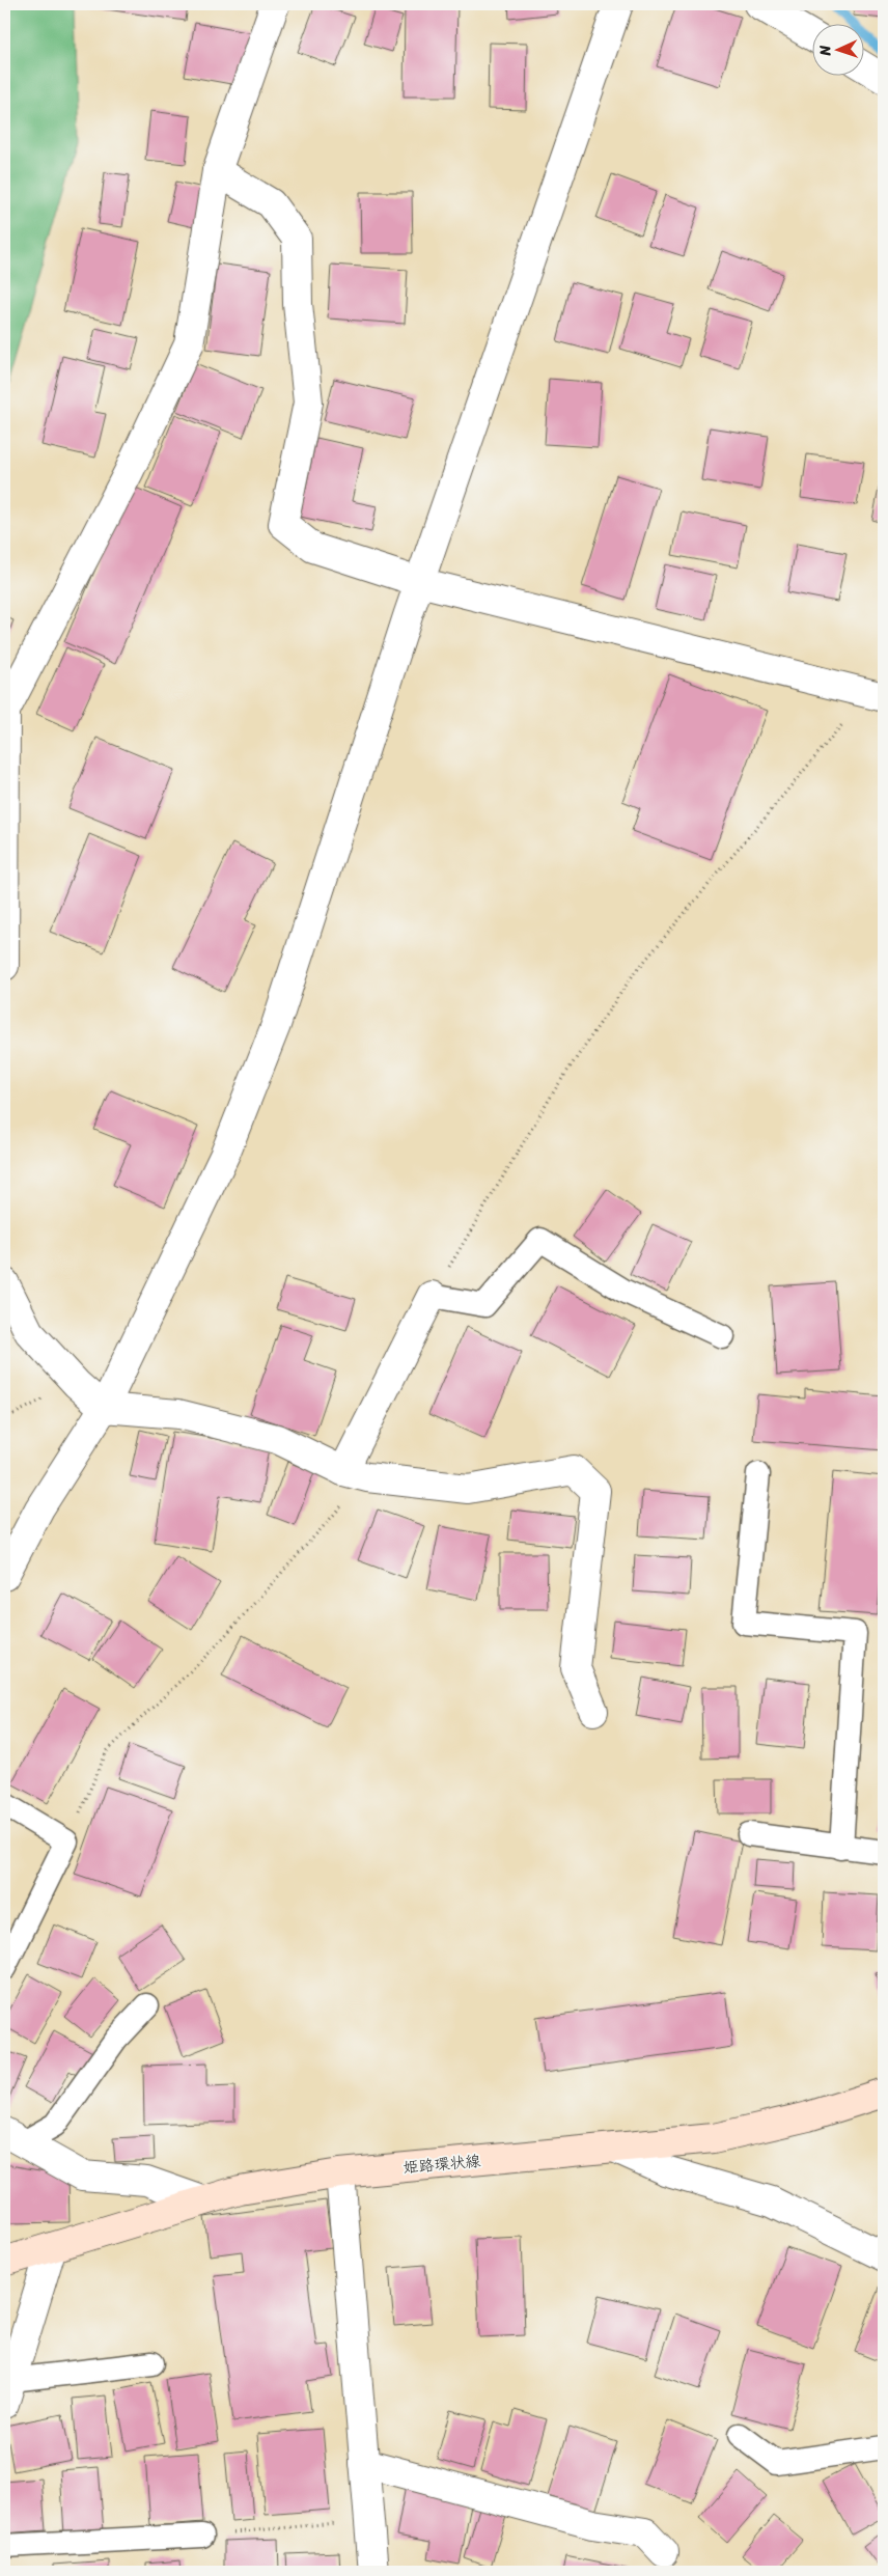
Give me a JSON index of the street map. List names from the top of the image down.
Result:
{
  "streets": {
    "main road": ["姫路環状線"]
  },
  "north": "left"
}
